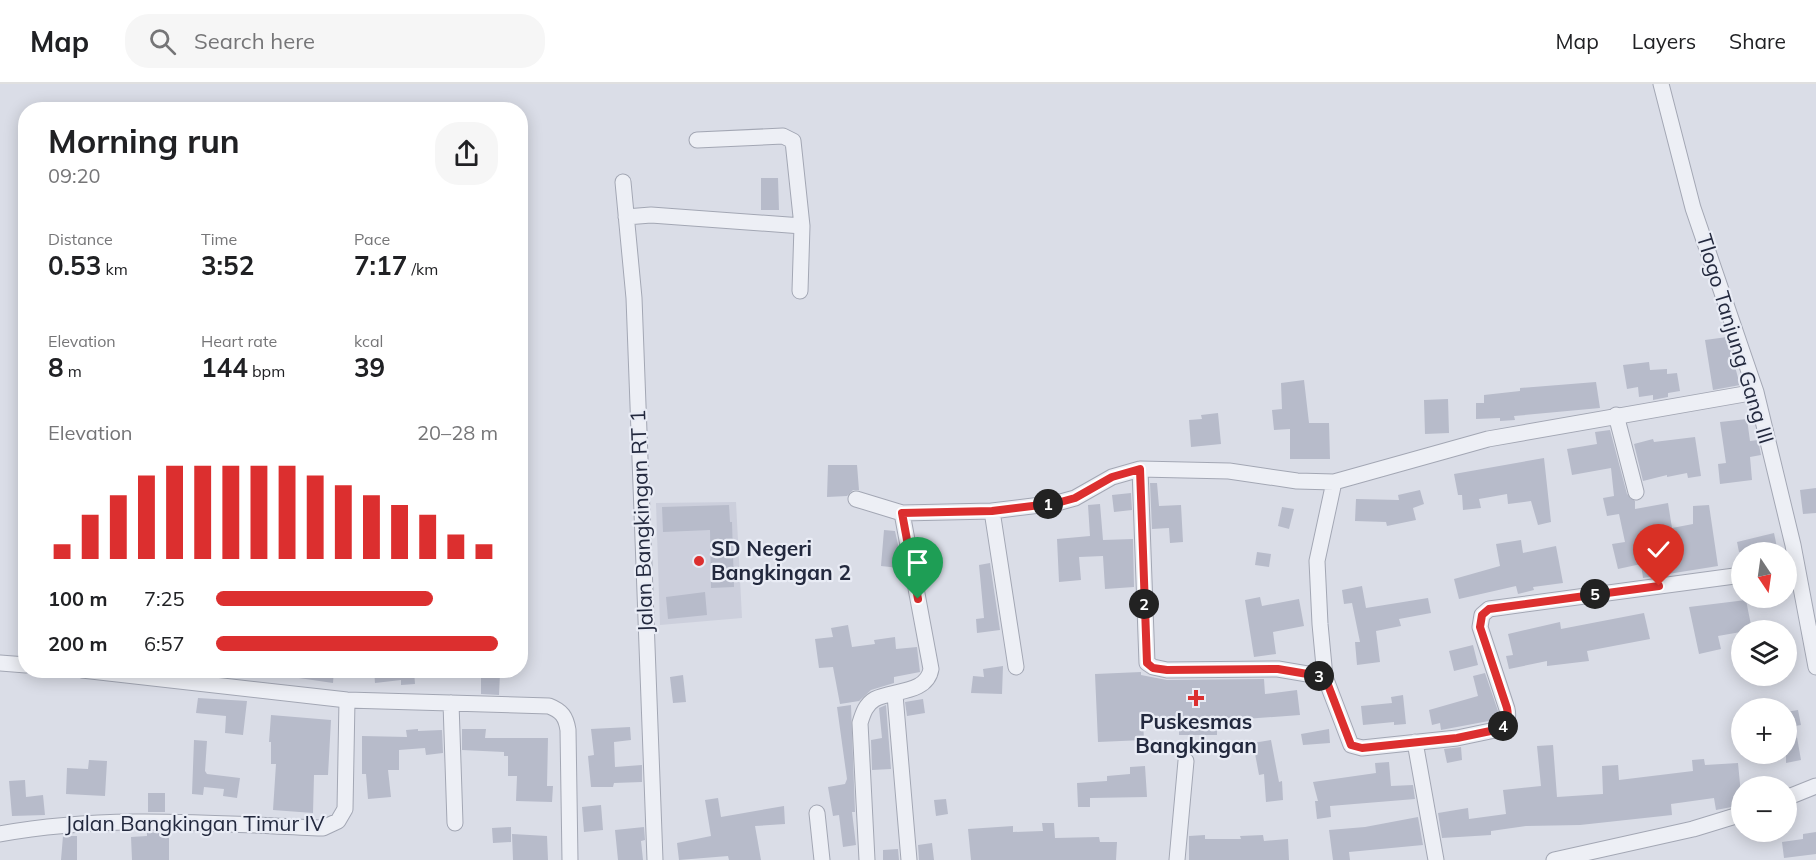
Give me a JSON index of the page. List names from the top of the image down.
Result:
{
  "streets": {
    "street": ["Tlogo Tanjung Gang III", "Jalan Bangkingan RT 1", "Jalan Bangkingan Timur IV"]
  },
  "places": {
    "other": ["SD Negeri Bangkingan 2"],
    "health": ["Puskesmas Bangkingan"]
  },
  "north": "bottom",
  "page": {
    "header": "Map",
    "search": "Search here",
    "nav": ["Map", "Layers", "Share"],
    "heading": ["Morning run", "09:20"],
    "stats": [
      ["Distance", "0.53 km"],
      ["Time", "3:52"],
      ["Pace", "7:17 /km"],
      ["Elevation", "8 m"],
      ["Heart rate", "144 bpm"],
      ["kcal", "39"]
    ],
    "chart": ["Elevation", "20–28 m"],
    "pins": [
      "1",
      "5",
      "2",
      "3",
      "4"
    ],
    "map_buttons": ["+", "−"],
    "list": [
      {
        "name": "100 m",
        "note": "7:25"
      },
      {
        "name": "200 m",
        "note": "6:57"
      }
    ]
  }
}
